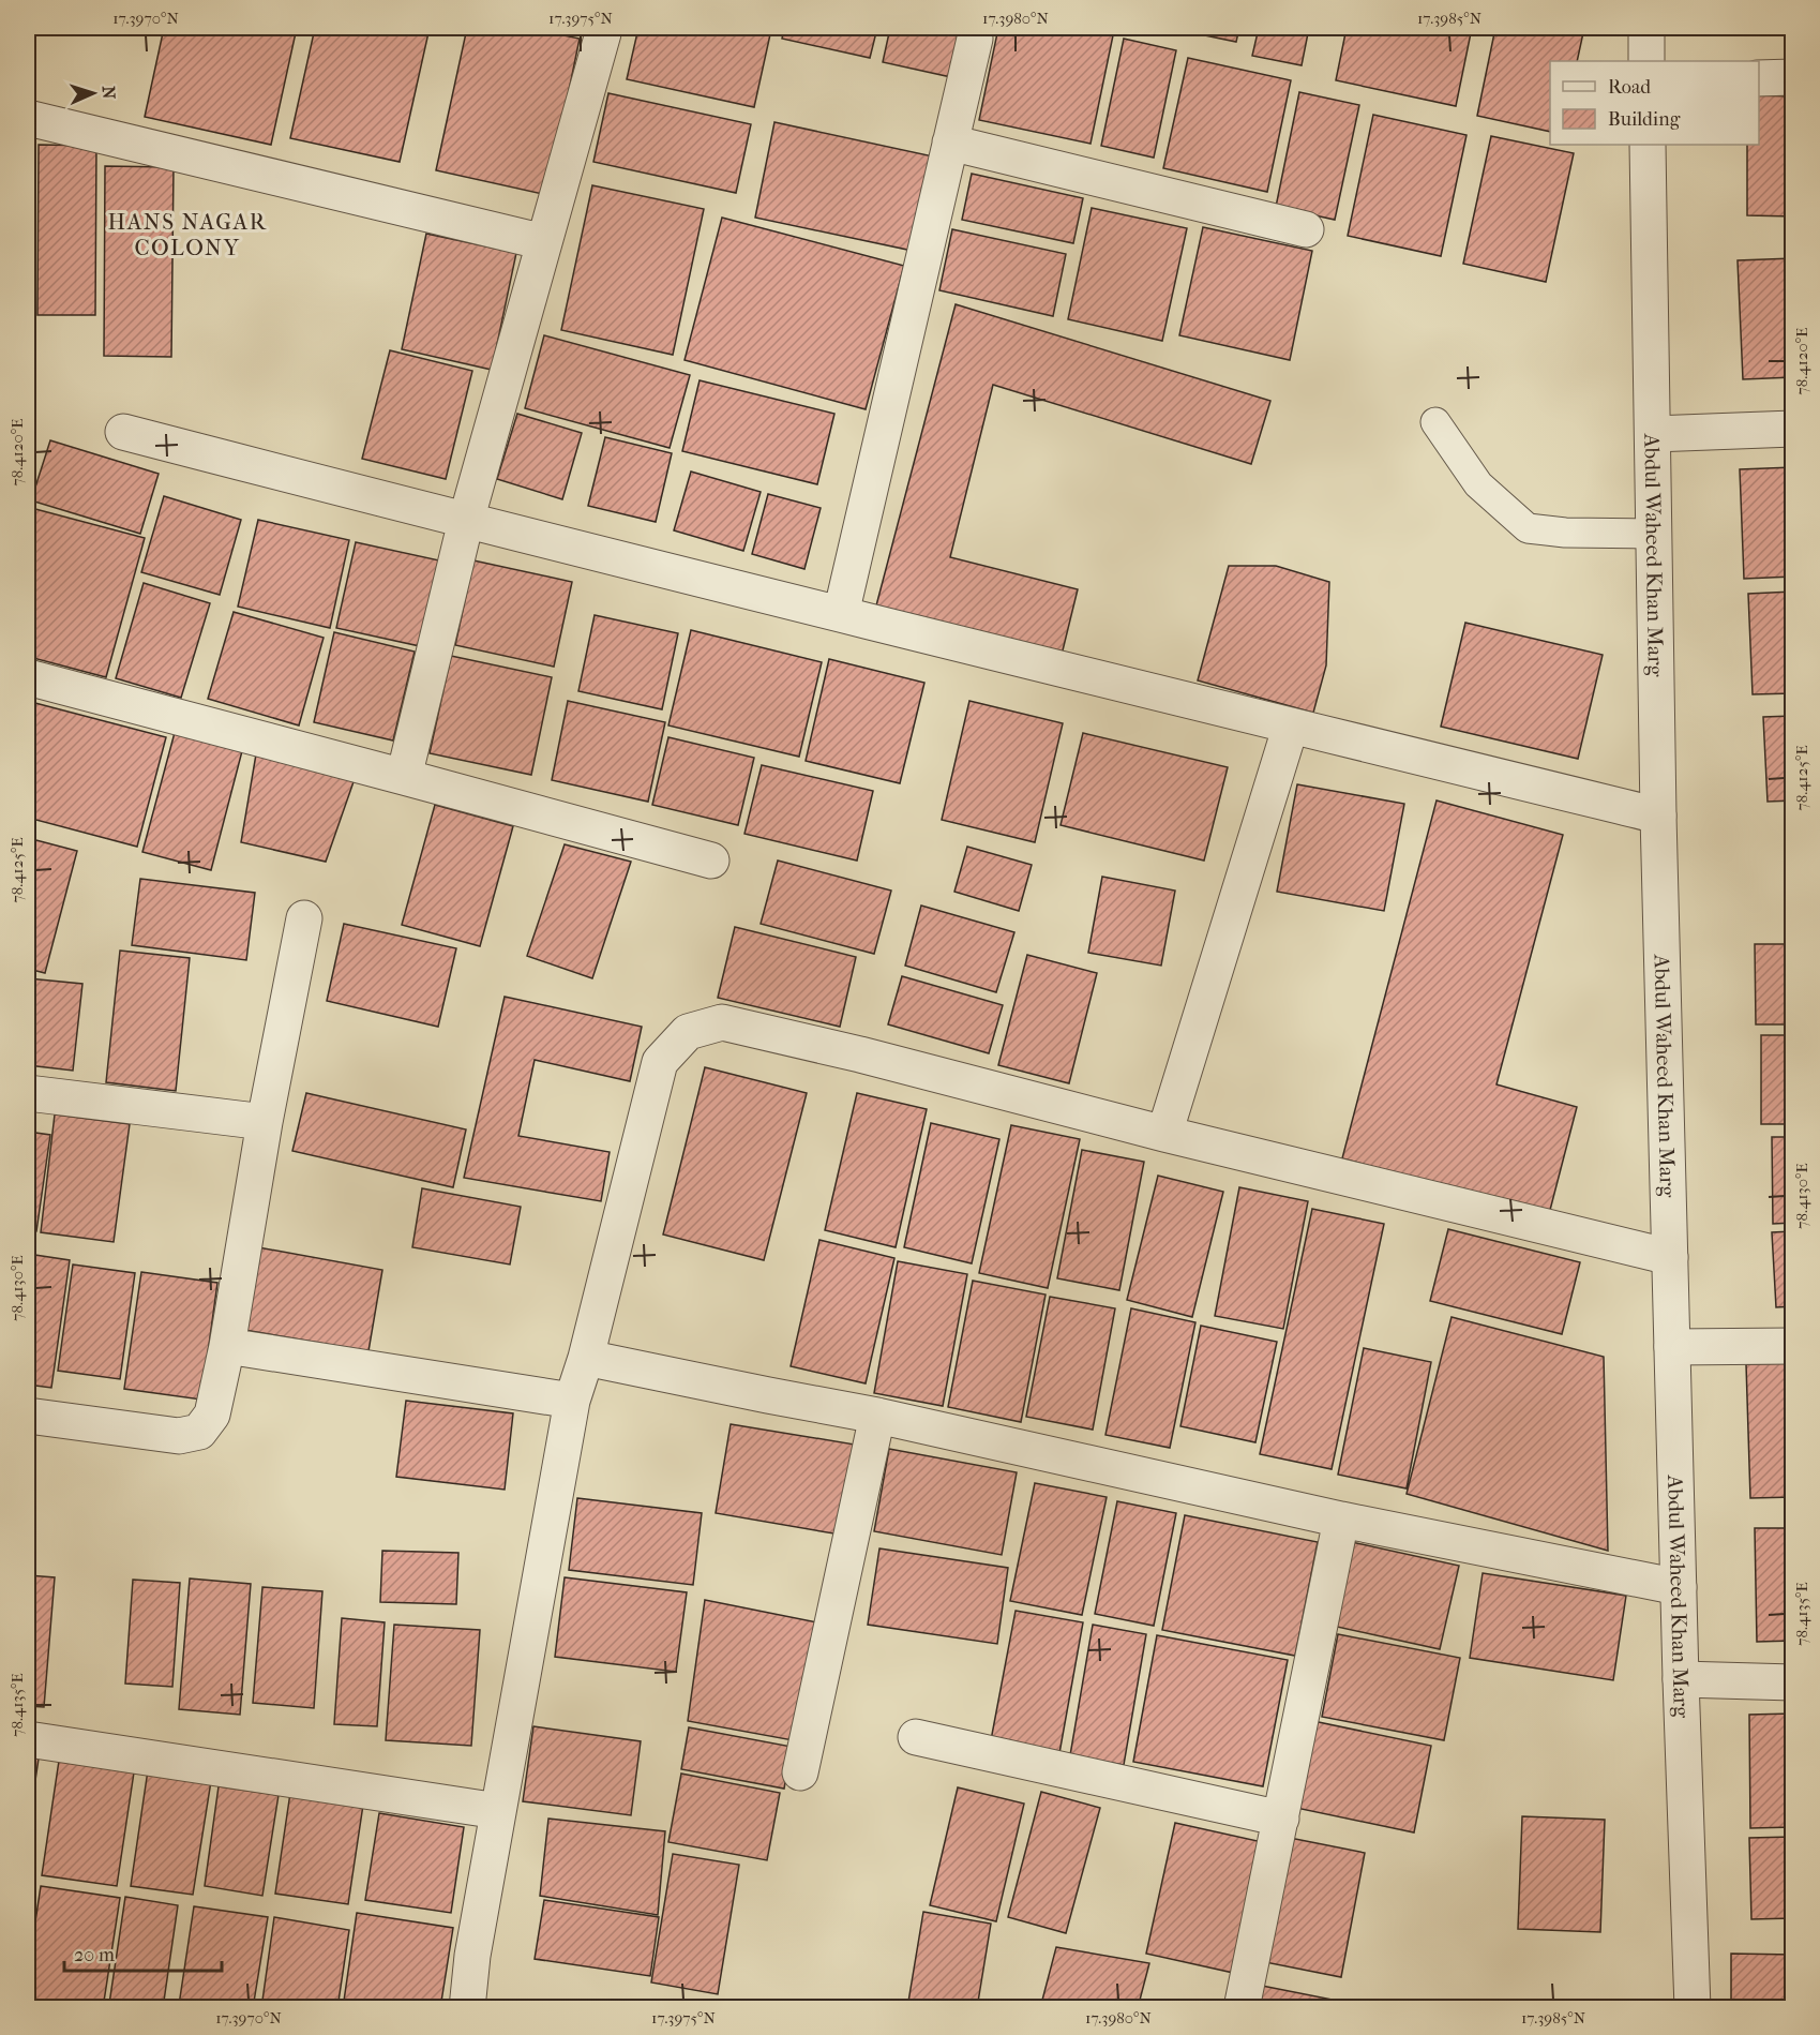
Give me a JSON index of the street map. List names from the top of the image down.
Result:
{
  "streets": {
    "street": ["Abdul Waheed Khan Marg"]
  },
  "districts": ["HANS NAGAR COLONY"],
  "legend": ["Road", "Building"],
  "scale_bar": "20 m",
  "north": "right",
  "coordinates": [
    "17.3970°N",
    "17.3975°N",
    "17.3980°N",
    "17.3985°N",
    "78.4120°E",
    "78.4125°E",
    "78.4130°E",
    "78.4135°E"
  ]
}
